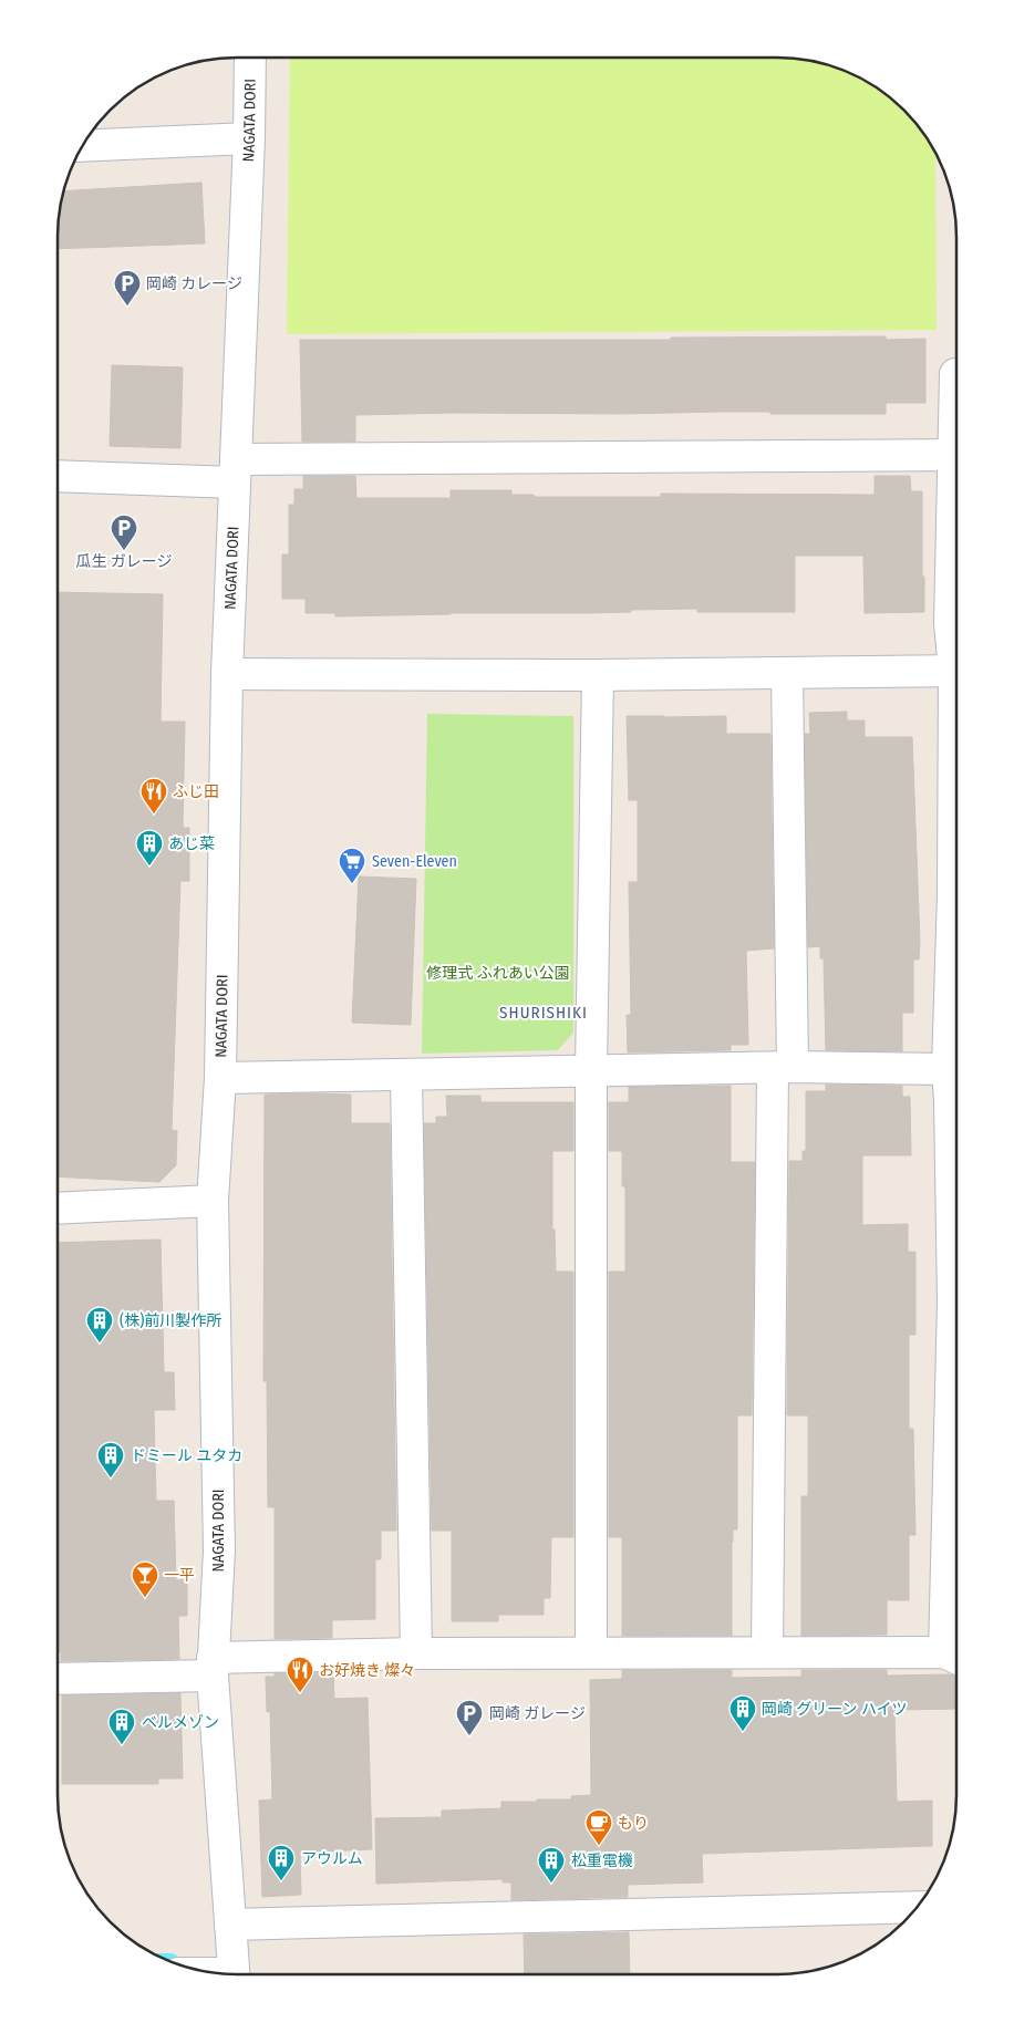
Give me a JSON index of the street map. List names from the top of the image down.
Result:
{
  "streets": {
    "street": ["NAGATA DORI"]
  },
  "districts": ["SHURISHIKI"],
  "parks": ["修理式 ふれあい公園"],
  "places": {
    "parking": ["岡崎 カレージ", "瓜生 ガレージ", "岡崎 ガレージ"],
    "restaurant": ["ふじ田", "お好焼き 燦々"],
    "building": [
      "あじ菜",
      "(株)前川製作所",
      "ドミール ユタカ",
      "岡崎 グリーン ハイツ",
      "ベルメゾン",
      "アウルム",
      "松重電機"
    ],
    "supermarket": ["Seven-Eleven"],
    "bar": ["一平"],
    "cafe": ["もり"]
  }
}
